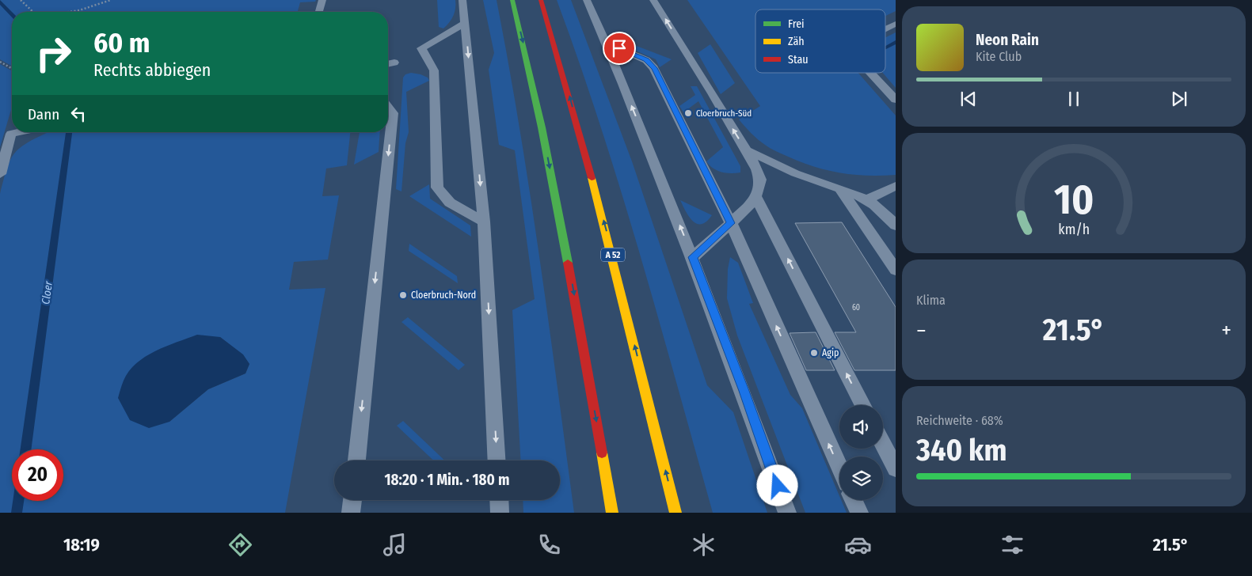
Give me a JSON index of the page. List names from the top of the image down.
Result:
{
  "streets": {
    "highway": ["A 52"]
  },
  "water": ["Cloer"],
  "places": ["Cloerbruch-Süd", "Cloerbruch-Nord", "Agip"],
  "house_numbers": ["60"],
  "legend": ["Frei", "Zäh", "Stau"],
  "page": {
    "turn": ["60 m", "Rechts abbiegen"],
    "song": ["Neon Rain", "Kite Club"],
    "then": "Dann",
    "tile": [
      "Klima",
      ["Reichweite · 68%", "340 km"]
    ],
    "heat": ["−", "21.5°", "+"],
    "limit": "20",
    "trip": "18:20 · 1 Min. · 180 m",
    "tabs": ["18:19", "21.5°"],
    "gauge": ["10", "km/h"]
  }
}
